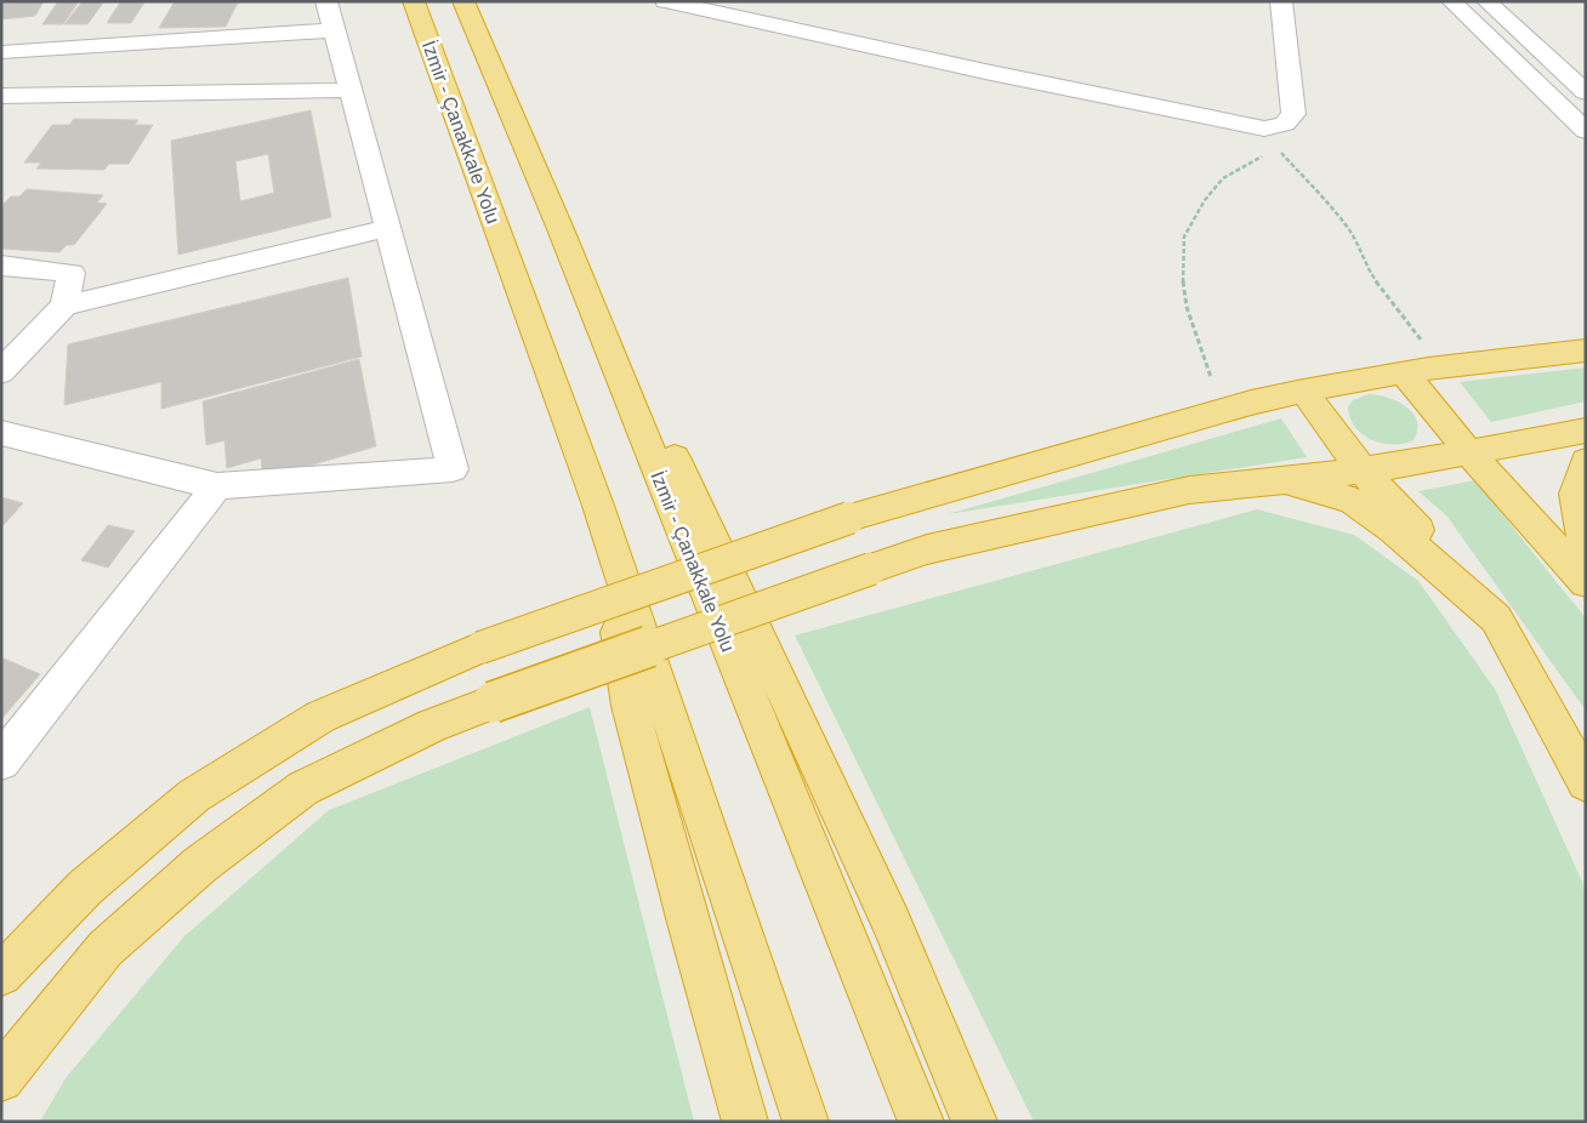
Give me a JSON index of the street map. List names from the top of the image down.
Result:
{
  "streets": {
    "highway": ["İzmir - Çanakkale Yolu"]
  }
}
